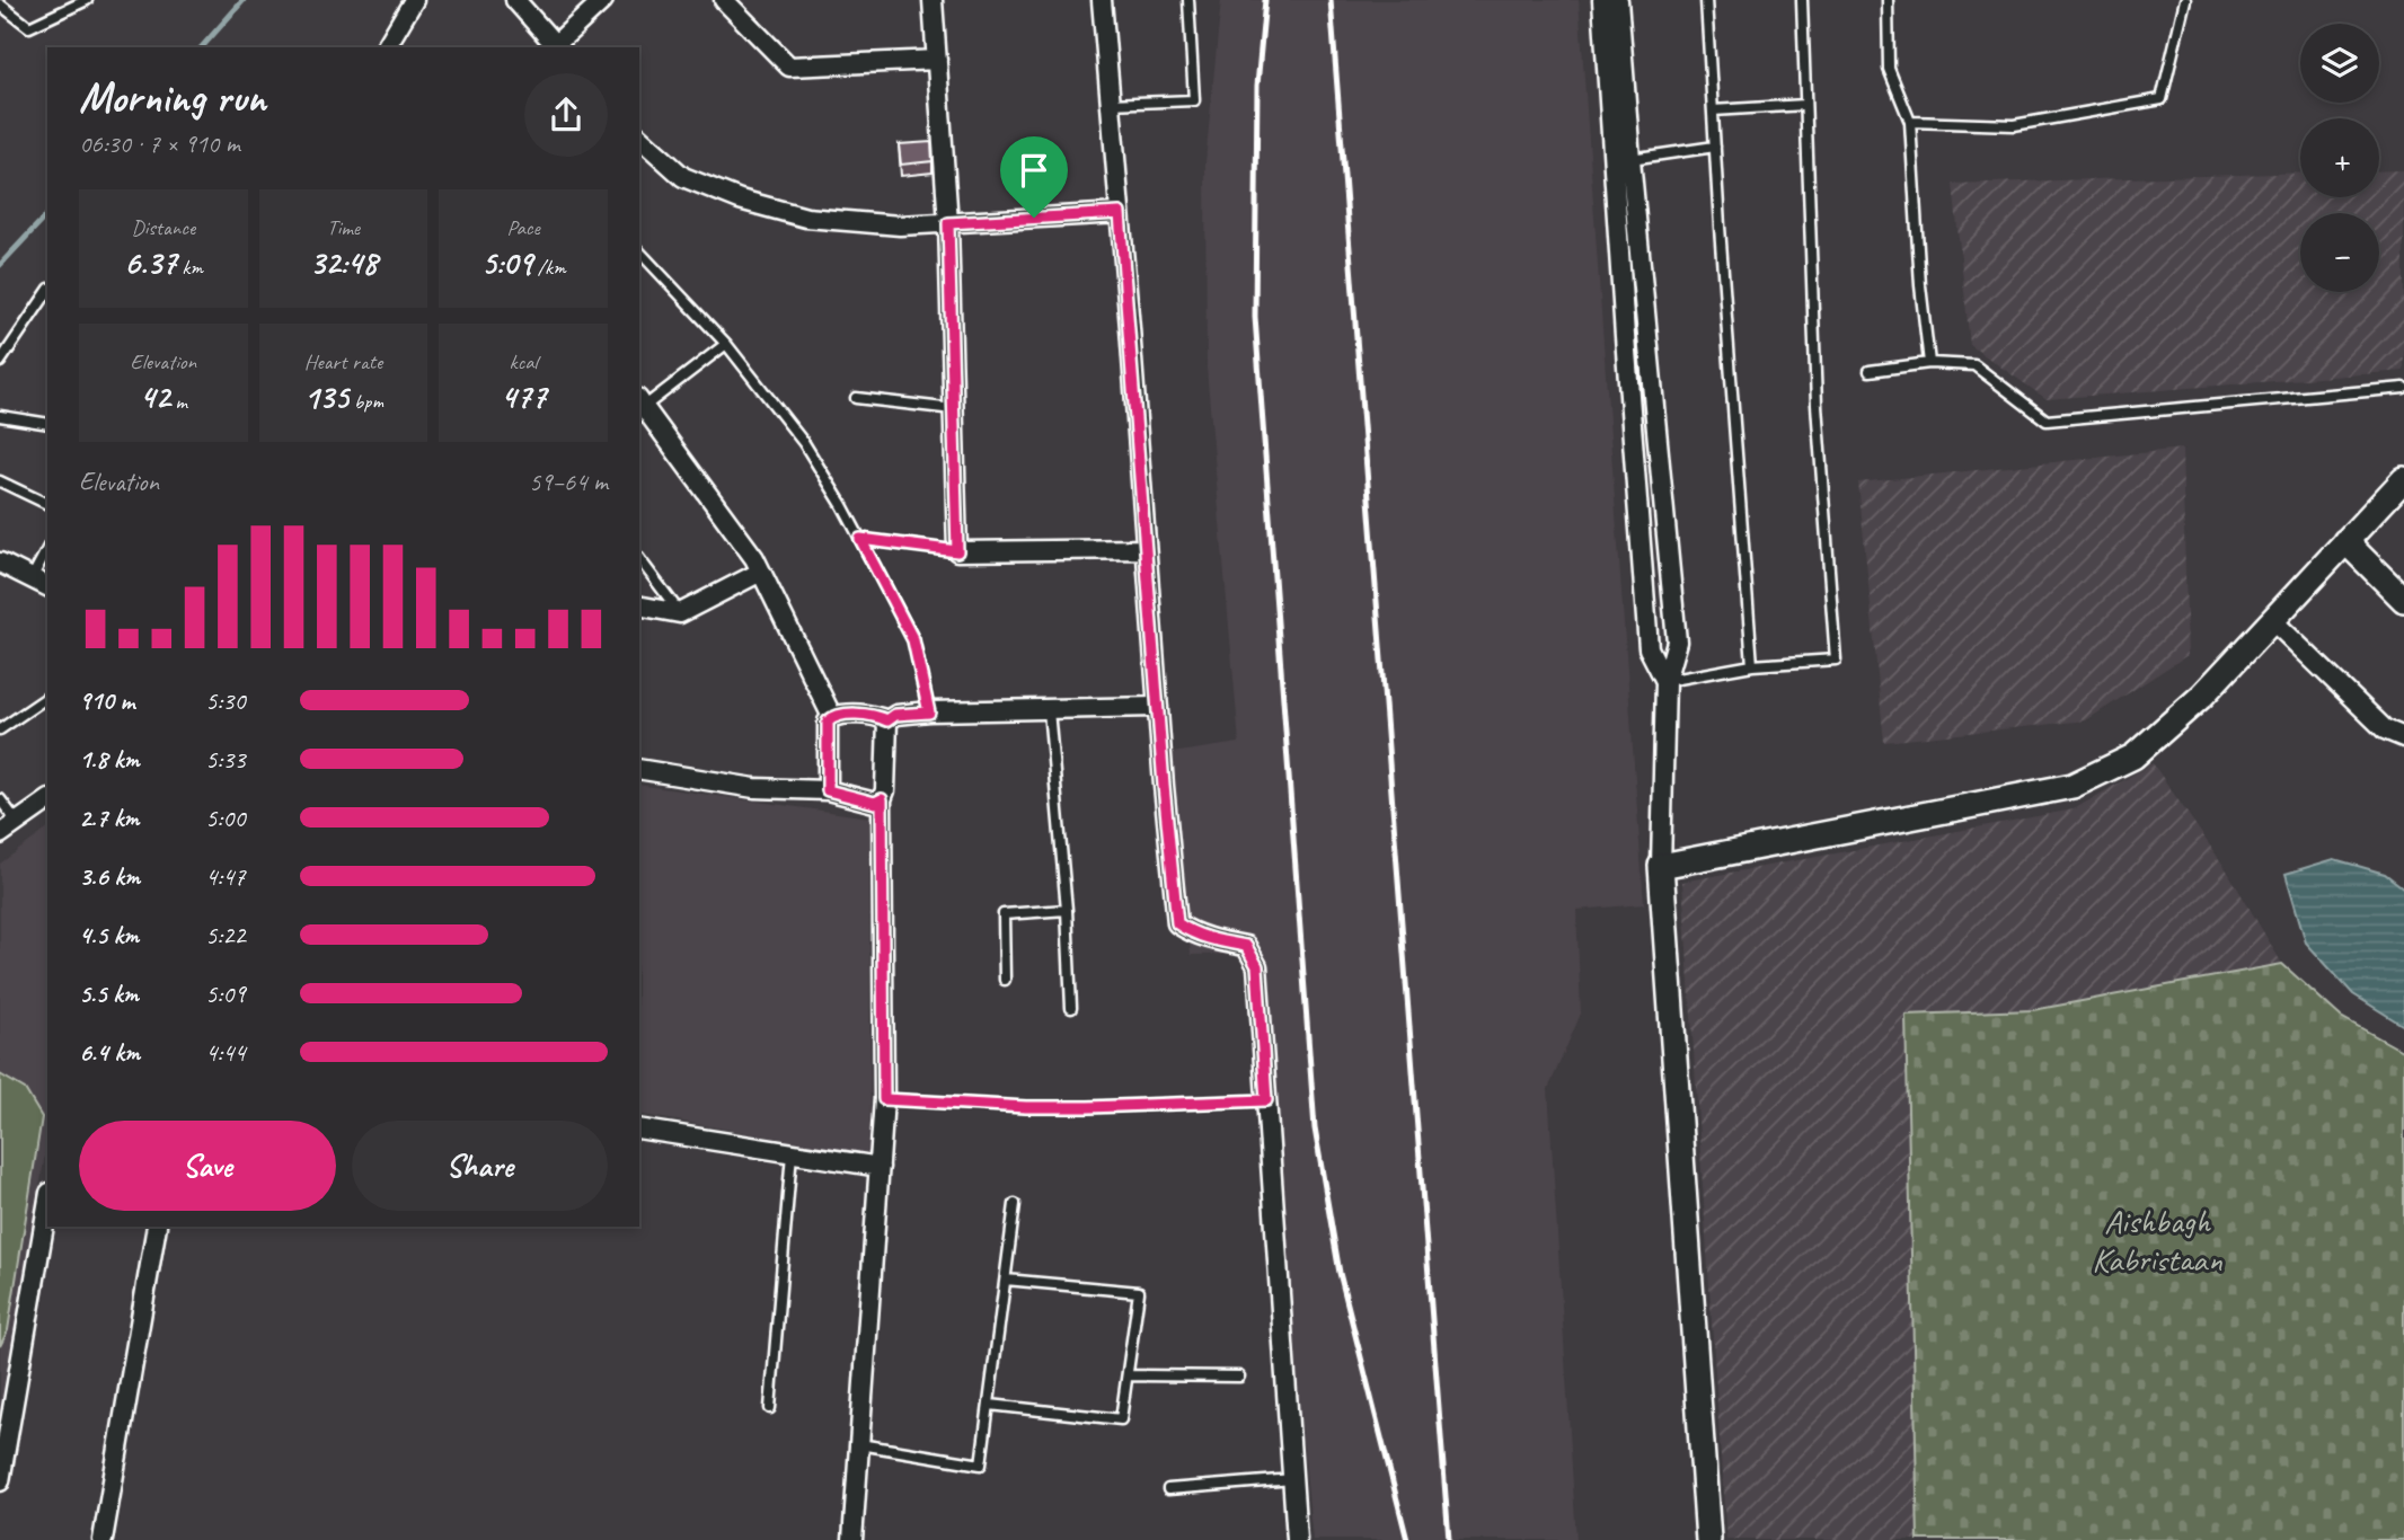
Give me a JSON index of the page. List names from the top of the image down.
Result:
{
  "parks": ["Aishbagh Kabristaan"],
  "page": {
    "map_buttons": ["+", "−"],
    "heading": ["Morning run", "06:30 · 7 × 910 m"],
    "stats": [
      ["Distance", "6.37 km"],
      ["Time", "32:48"],
      ["Pace", "5:09 /km"],
      ["Elevation", "42 m"],
      ["Heart rate", "135 bpm"],
      ["kcal", "477"]
    ],
    "chart": ["Elevation", "59–64 m"],
    "list": [
      {
        "name": "910 m",
        "note": "5:30"
      },
      {
        "name": "1.8 km",
        "note": "5:33"
      },
      {
        "name": "2.7 km",
        "note": "5:00"
      },
      {
        "name": "3.6 km",
        "note": "4:47"
      },
      {
        "name": "4.5 km",
        "note": "5:22"
      },
      {
        "name": "5.5 km",
        "note": "5:09"
      },
      {
        "name": "6.4 km",
        "note": "4:44"
      }
    ],
    "buttons": ["Save", "Share"]
  }
}
